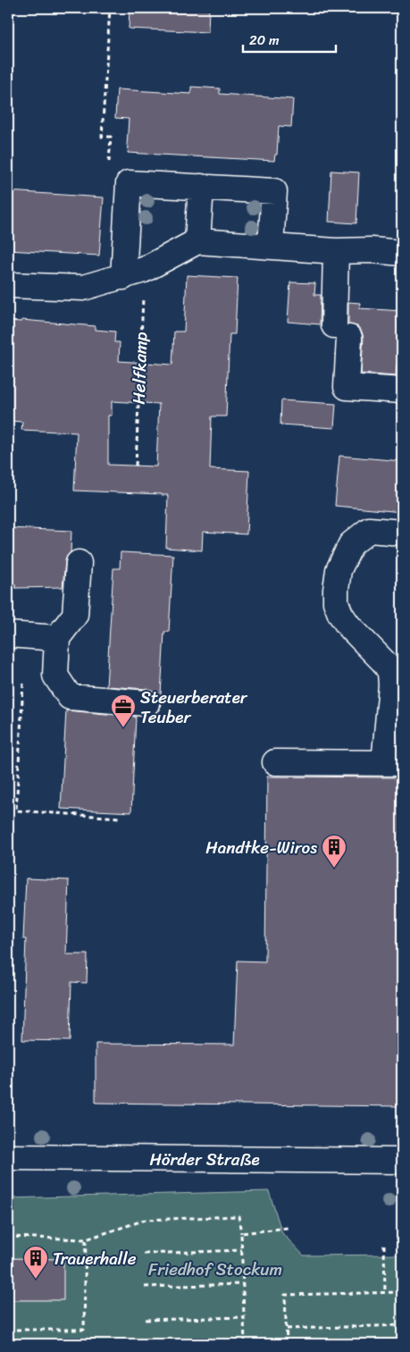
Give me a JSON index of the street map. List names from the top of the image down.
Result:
{
  "streets": {
    "street": ["Hörder Straße"],
    "path": ["Helfkamp"]
  },
  "parks": ["Friedhof Stockum"],
  "places": {
    "office": ["Steuerberater Teuber"],
    "building": ["Handtke-Wiros", "Trauerhalle"]
  },
  "scale_bar": "20 m"
}
